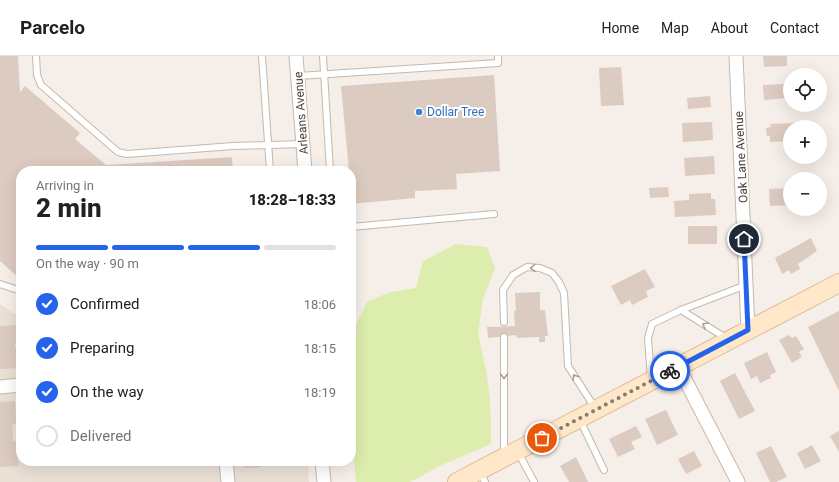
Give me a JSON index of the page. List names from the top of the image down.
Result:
{
  "streets": {
    "street": ["Arleans Avenue", "Oak Lane Avenue"]
  },
  "places": ["Dollar Tree"],
  "page": {
    "header": "Parcelo",
    "nav": [
      "Home",
      "Map",
      "About",
      "Contact"
    ],
    "map_buttons": ["+", "−"],
    "heading": ["2 min", "Arriving in", "18:28–18:33"],
    "bar": "On the way · 90 m",
    "list": [
      ["Confirmed", "18:06"],
      ["Preparing", "18:15"],
      ["On the way", "18:19"],
      "Delivered"
    ]
  }
}
